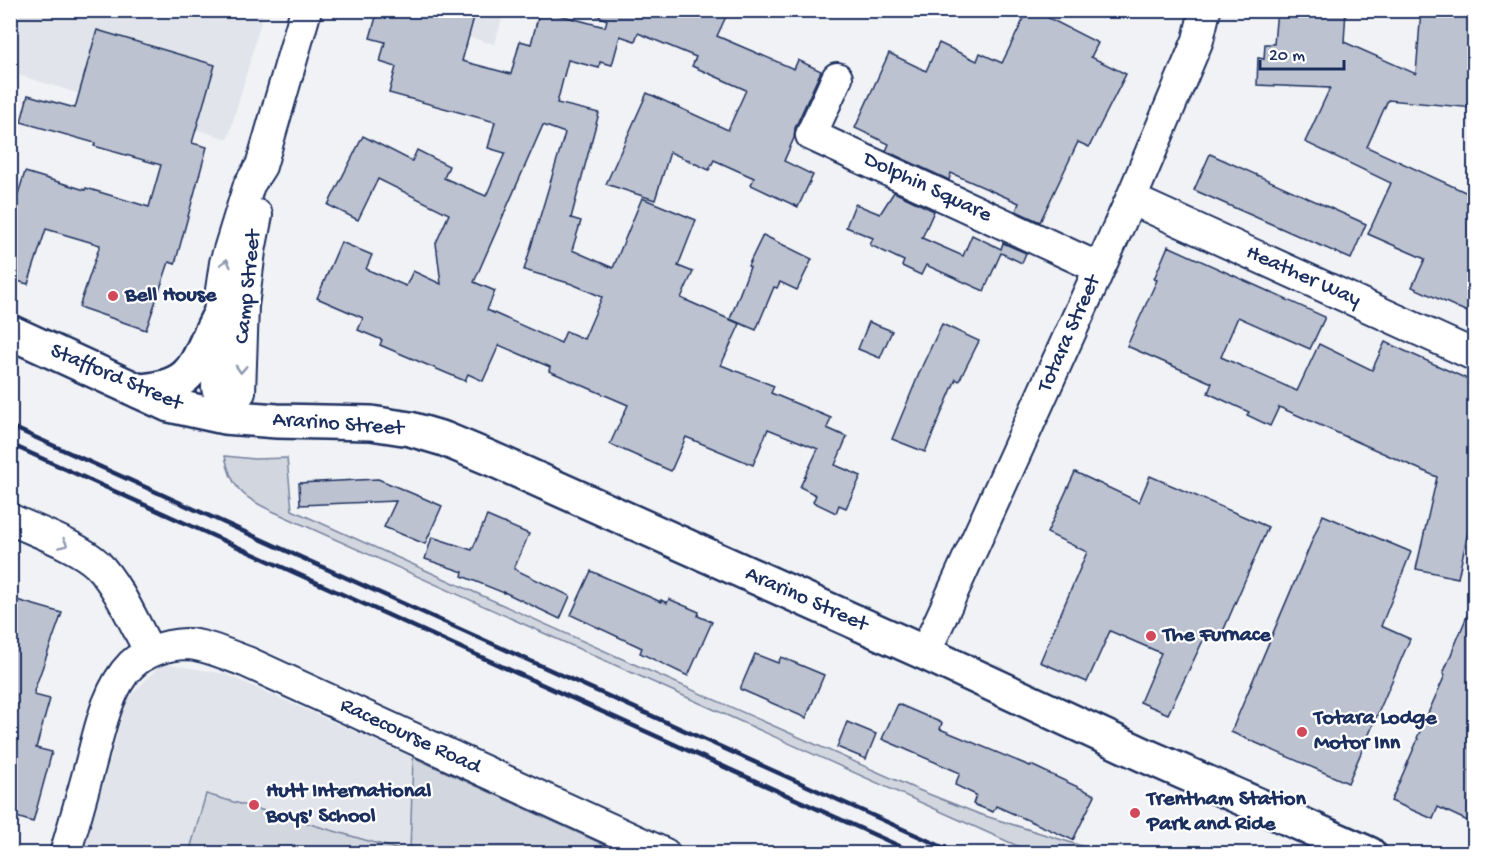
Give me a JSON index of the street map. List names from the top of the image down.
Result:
{
  "streets": {
    "street": [
      "Dolphin Square",
      "Heather Way",
      "Camp Street",
      "Totara Street",
      "Stafford Street",
      "Ararino Street",
      "Racecourse Road"
    ]
  },
  "crossings": [
    ["Dolphin Square", "Totara Street"],
    ["Heather Way", "Totara Street"],
    ["Camp Street", "Stafford Street"],
    ["Camp Street", "Ararino Street"],
    ["Totara Street", "Ararino Street"],
    ["Stafford Street", "Ararino Street"]
  ],
  "places": [
    "Bell House",
    "The Furnace",
    "Totara Lodge Motor Inn",
    "Hutt International Boys' School",
    "Trentham Station Park and Ride"
  ],
  "scale_bar": "20 m"
}
